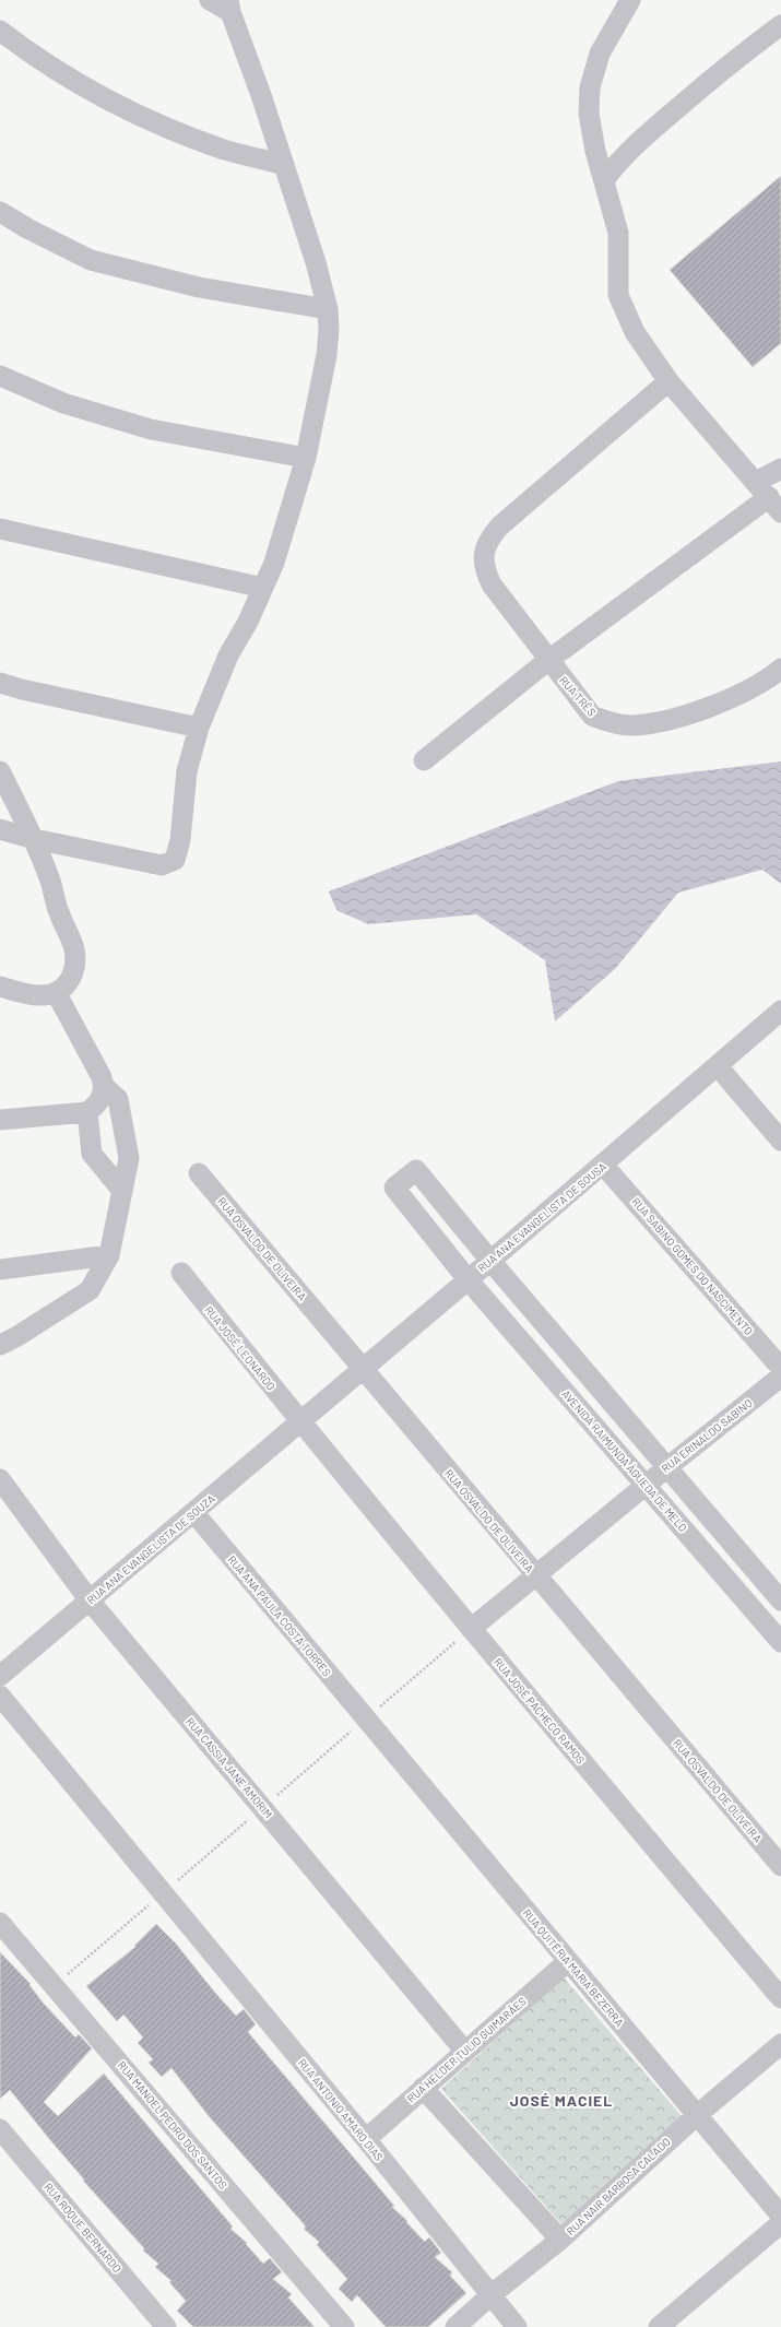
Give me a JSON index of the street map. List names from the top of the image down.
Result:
{
  "streets": {
    "street": [
      "RUA TRÊS",
      "RUA ANA EVANGELISTA DE SOUSA",
      "RUA OSVALDO DE OLIVEIRA",
      "RUA SABINO GOMES DO NASCIMENTO",
      "RUA JOSÉ LEONARDO",
      "RUA ERINALDO SABINO",
      "AVENIDA RAIMUNDA ÀGUEDA DE MELO",
      "RUA ANA EVANGELISTA DE SOUZA",
      "RUA ANA PAULA COSTA TORRES",
      "RUA JOSÉ PACHECO RAMOS",
      "RUA CASSIA JANE AMORIM",
      "RUA QUITÉRIA MARIA BEZERRA",
      "RUA HELDER TULIO GUIMARÃES",
      "RUA ANTONIO AMARO DIAS",
      "RUA MANOEL PEDRO DOS SANTOS",
      "RUA NAIR BARBOSA CALADO",
      "RUA ROQUE BERNARDO"
    ]
  },
  "crossings": [
    ["RUA ANA EVANGELISTA DE SOUSA", "RUA OSVALDO DE OLIVEIRA"],
    ["RUA ANA EVANGELISTA DE SOUSA", "RUA SABINO GOMES DO NASCIMENTO"],
    ["RUA ANA EVANGELISTA DE SOUSA", "RUA JOSÉ LEONARDO"],
    ["RUA ANA EVANGELISTA DE SOUSA", "AVENIDA RAIMUNDA ÀGUEDA DE MELO"],
    ["RUA ANA EVANGELISTA DE SOUSA", "RUA ANA EVANGELISTA DE SOUZA"],
    ["RUA ANA EVANGELISTA DE SOUSA", "RUA JOSÉ PACHECO RAMOS"],
    ["RUA OSVALDO DE OLIVEIRA", "RUA ERINALDO SABINO"],
    ["RUA JOSÉ LEONARDO", "RUA ANA EVANGELISTA DE SOUZA"],
    ["RUA JOSÉ LEONARDO", "RUA JOSÉ PACHECO RAMOS"],
    ["RUA ERINALDO SABINO", "AVENIDA RAIMUNDA ÀGUEDA DE MELO"],
    ["RUA ERINALDO SABINO", "RUA JOSÉ PACHECO RAMOS"],
    ["RUA ANA EVANGELISTA DE SOUZA", "RUA ANA PAULA COSTA TORRES"],
    ["RUA ANA EVANGELISTA DE SOUZA", "RUA JOSÉ PACHECO RAMOS"],
    ["RUA ANA EVANGELISTA DE SOUZA", "RUA CASSIA JANE AMORIM"],
    ["RUA ANA PAULA COSTA TORRES", "RUA QUITÉRIA MARIA BEZERRA"],
    ["RUA CASSIA JANE AMORIM", "RUA HELDER TULIO GUIMARÃES"],
    ["RUA QUITÉRIA MARIA BEZERRA", "RUA HELDER TULIO GUIMARÃES"],
    ["RUA QUITÉRIA MARIA BEZERRA", "RUA NAIR BARBOSA CALADO"],
    ["RUA HELDER TULIO GUIMARÃES", "RUA ANTONIO AMARO DIAS"],
    ["RUA ANTONIO AMARO DIAS", "RUA NAIR BARBOSA CALADO"]
  ],
  "districts": ["JOSÉ MACIEL"]
}
